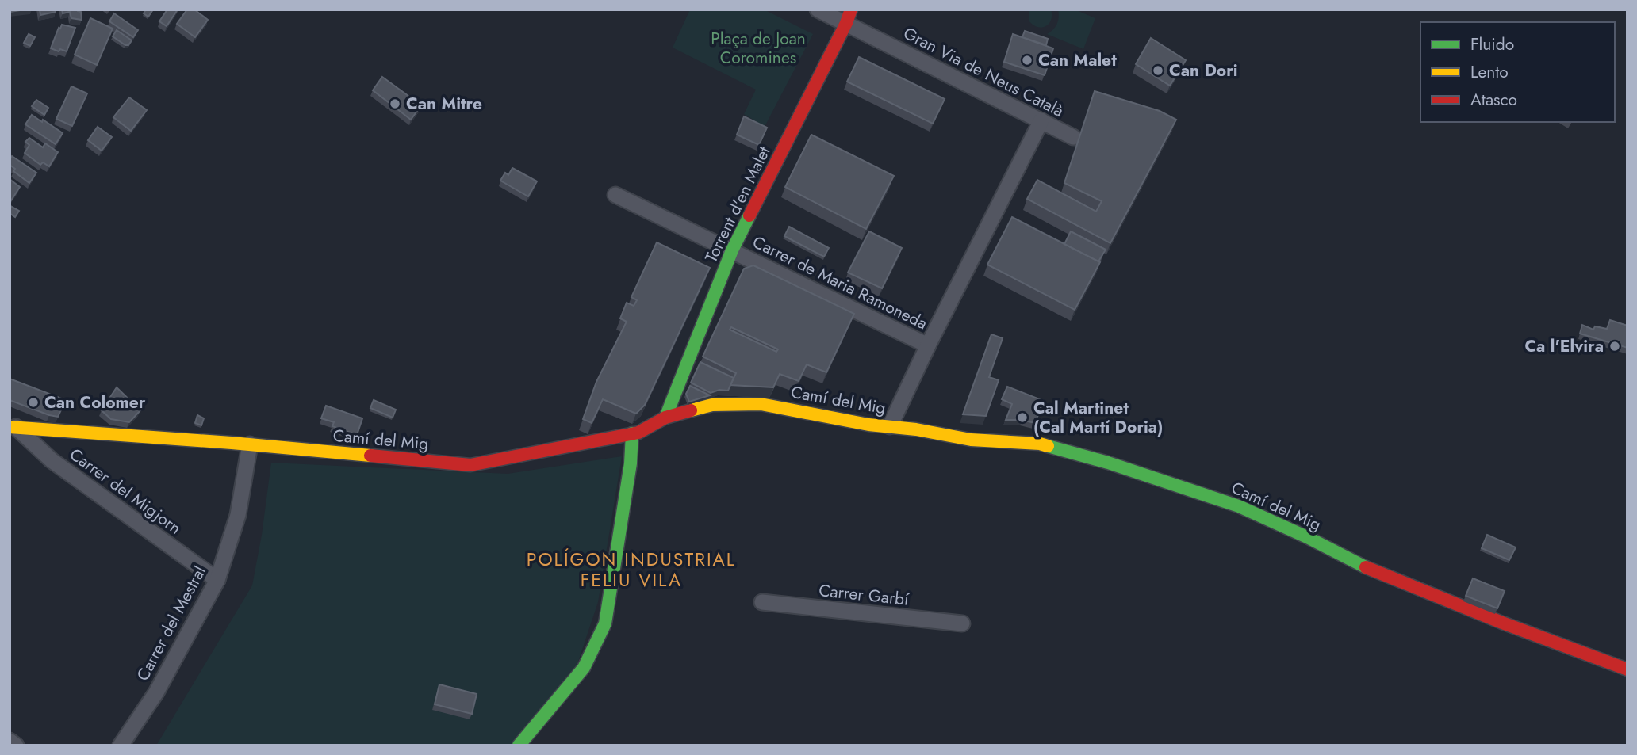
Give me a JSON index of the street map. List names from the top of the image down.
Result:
{
  "streets": {
    "street": [
      "Gran Via de Neus Català",
      "Torrent d'en Malet",
      "Carrer de Maria Ramoneda",
      "Camí del Mig",
      "Carrer del Migjorn",
      "Carrer Garbí",
      "Carrer del Mestral"
    ]
  },
  "crossings": [
    ["Gran Via de Neus Català", "Torrent d'en Malet"],
    ["Torrent d'en Malet", "Carrer de Maria Ramoneda"],
    ["Torrent d'en Malet", "Camí del Mig"],
    ["Camí del Mig", "Carrer del Migjorn"],
    ["Camí del Mig", "Carrer del Mestral"],
    ["Carrer del Migjorn", "Carrer del Mestral"]
  ],
  "districts": ["POLÍGON INDUSTRIAL FELIU VILA"],
  "parks": ["Plaça de Joan Coromines"],
  "places": [
    "Can Malet",
    "Can Dori",
    "Can Mitre",
    "Ca l'Elvira",
    "Can Colomer",
    "Cal Martinet (Cal Martí Doria)"
  ],
  "legend": ["Fluido", "Lento", "Atasco"]
}
